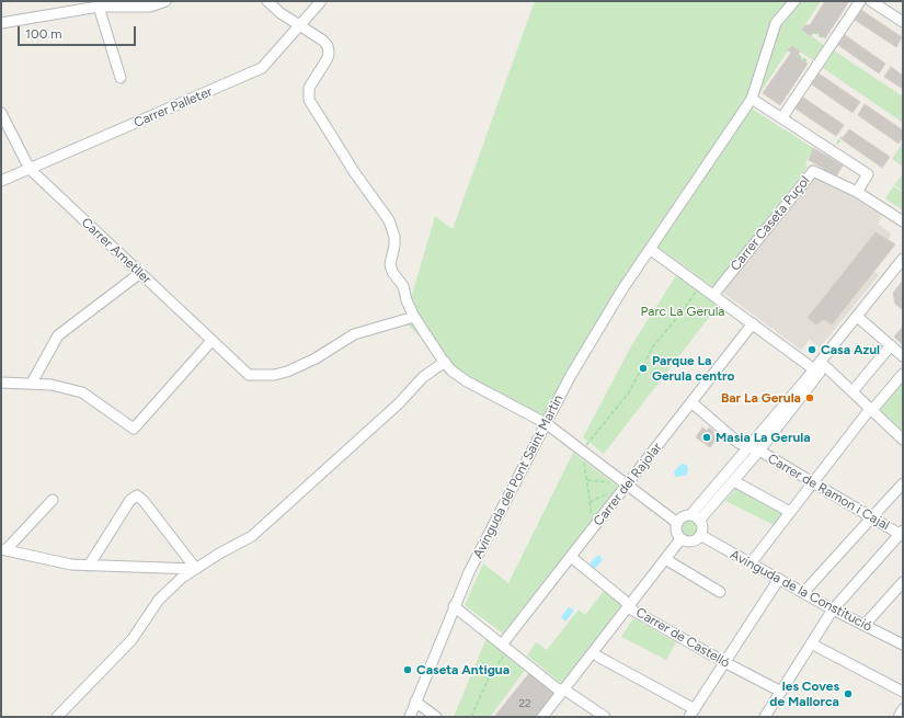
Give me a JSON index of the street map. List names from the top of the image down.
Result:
{
  "streets": {
    "street": [
      "Carrer Palleter",
      "Carrer Caseta Puçol",
      "Carrer Ametller",
      "Avinguda del Pont Saint Martin",
      "Carrer del Rajolar",
      "Carrer de Ramon i Cajal",
      "Avinguda de la Constitució",
      "Carrer de Castelló"
    ]
  },
  "crossings": [
    ["Carrer Palleter", "Carrer Ametller"],
    ["Carrer del Rajolar", "Carrer de Ramon i Cajal"],
    ["Carrer del Rajolar", "Carrer de Castelló"]
  ],
  "parks": ["Parc La Gerula"],
  "places": [
    "Casa Azul",
    "Parque La Gerula centro",
    "Bar La Gerula",
    "Masia La Gerula",
    "Caseta Antigua",
    "les Coves de Mallorca"
  ],
  "house_numbers": ["22"],
  "scale_bar": "100 m"
}
